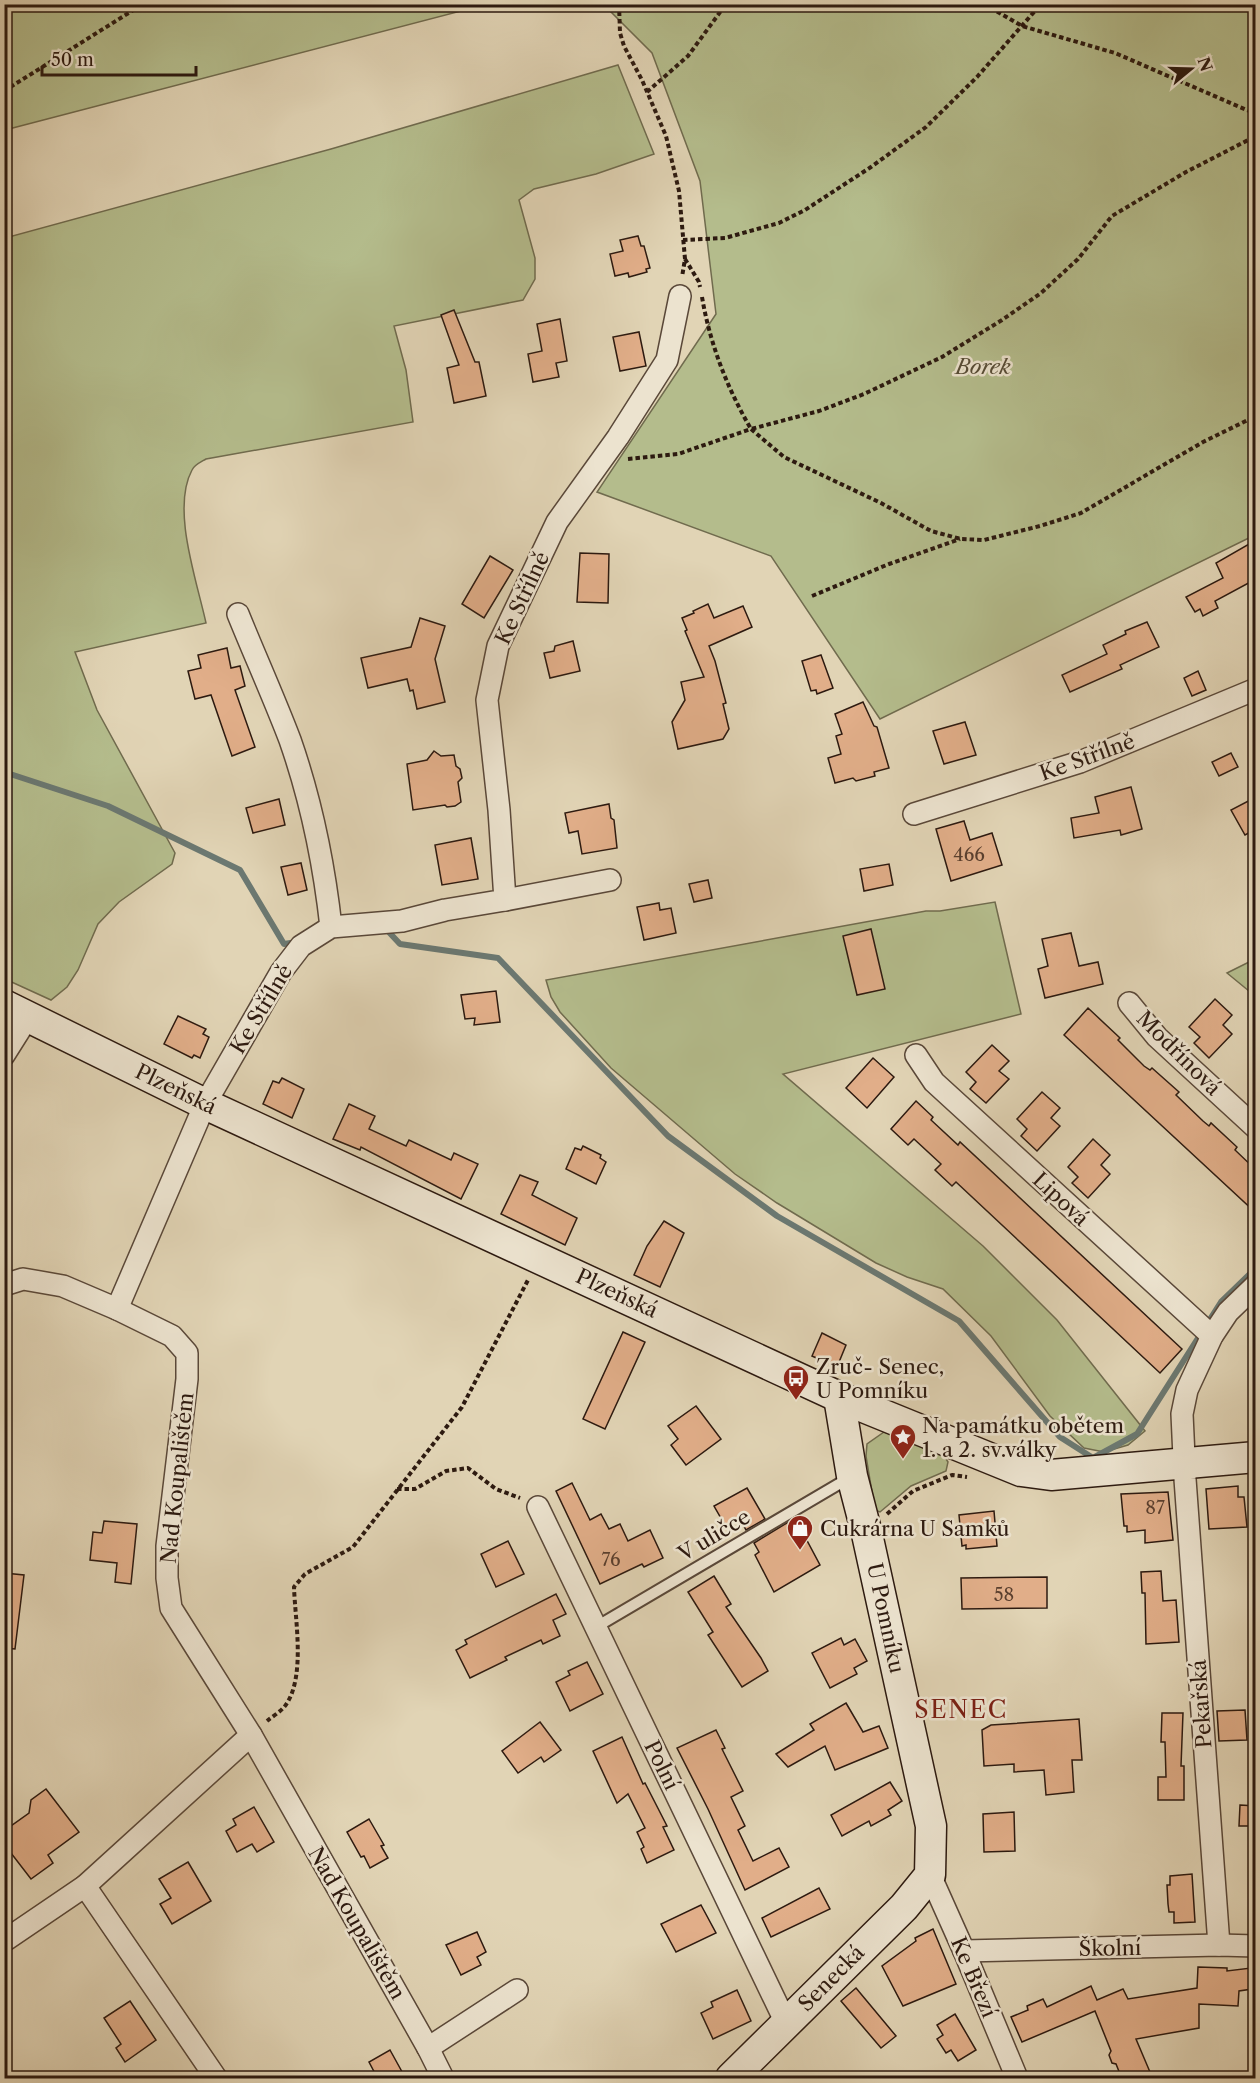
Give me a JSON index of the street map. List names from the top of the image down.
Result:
{
  "streets": {
    "main road": ["Plzeňská", "U Pomníku", "Senecká"],
    "street": [
      "Ke Střílně",
      "Modřínová",
      "Lipová",
      "Nad Koupalištěm",
      "Pekařská",
      "Polní",
      "Školní",
      "Ke Březí"
    ],
    "lane": ["V uličce"]
  },
  "crossings": [
    ["Ke Střílně", "Plzeňská"],
    ["Plzeňská", "U Pomníku"],
    ["Plzeňská", "Pekařská"],
    ["V uličce", "U Pomníku"],
    ["V uličce", "Polní"],
    ["U Pomníku", "Ke Březí"],
    ["U Pomníku", "Senecká"],
    ["Pekařská", "Školní"],
    ["Polní", "Senecká"],
    ["Školní", "Ke Březí"],
    ["Ke Březí", "Senecká"]
  ],
  "districts": ["SENEC"],
  "parks": ["Borek"],
  "places": {
    "bus stop": ["Zruč- Senec, U Pomníku"],
    "place": ["Na památku obětem 1. a 2. sv.války"],
    "shop": ["Cukrárna U Samků"]
  },
  "house_numbers": [
    "466",
    "87",
    "76",
    "58"
  ],
  "scale_bar": "50 m",
  "north": "right"
}
